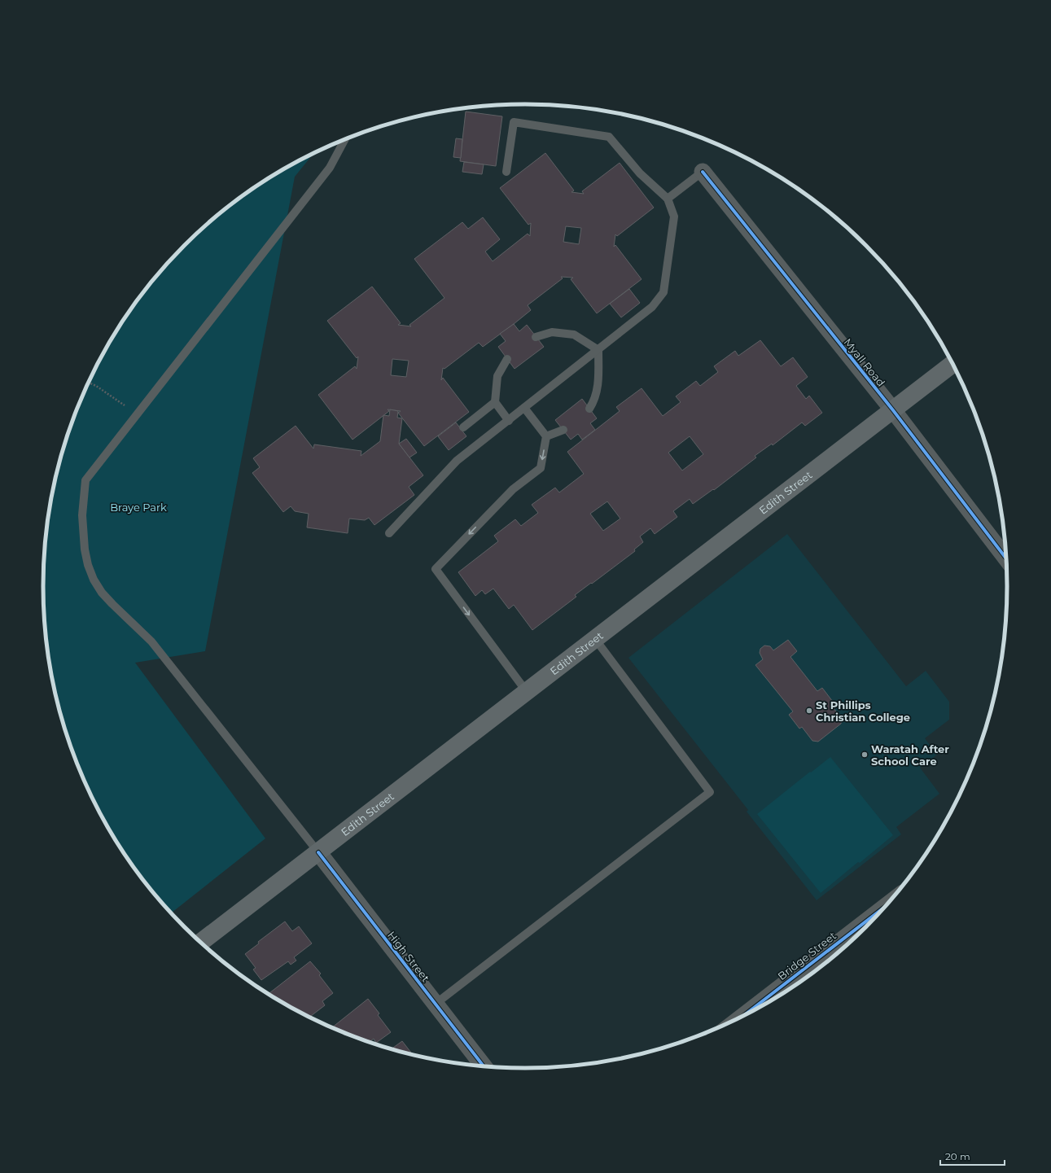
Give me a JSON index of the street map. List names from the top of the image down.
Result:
{
  "streets": {
    "main road": ["Edith Street"],
    "street": ["Myall Road", "Bridge Street", "High Street"]
  },
  "crossings": [
    ["Myall Road", "Edith Street"],
    ["Edith Street", "High Street"]
  ],
  "parks": ["Braye Park"],
  "places": ["St Phillips Christian College", "Waratah After School Care"],
  "scale_bar": "20 m"
}
